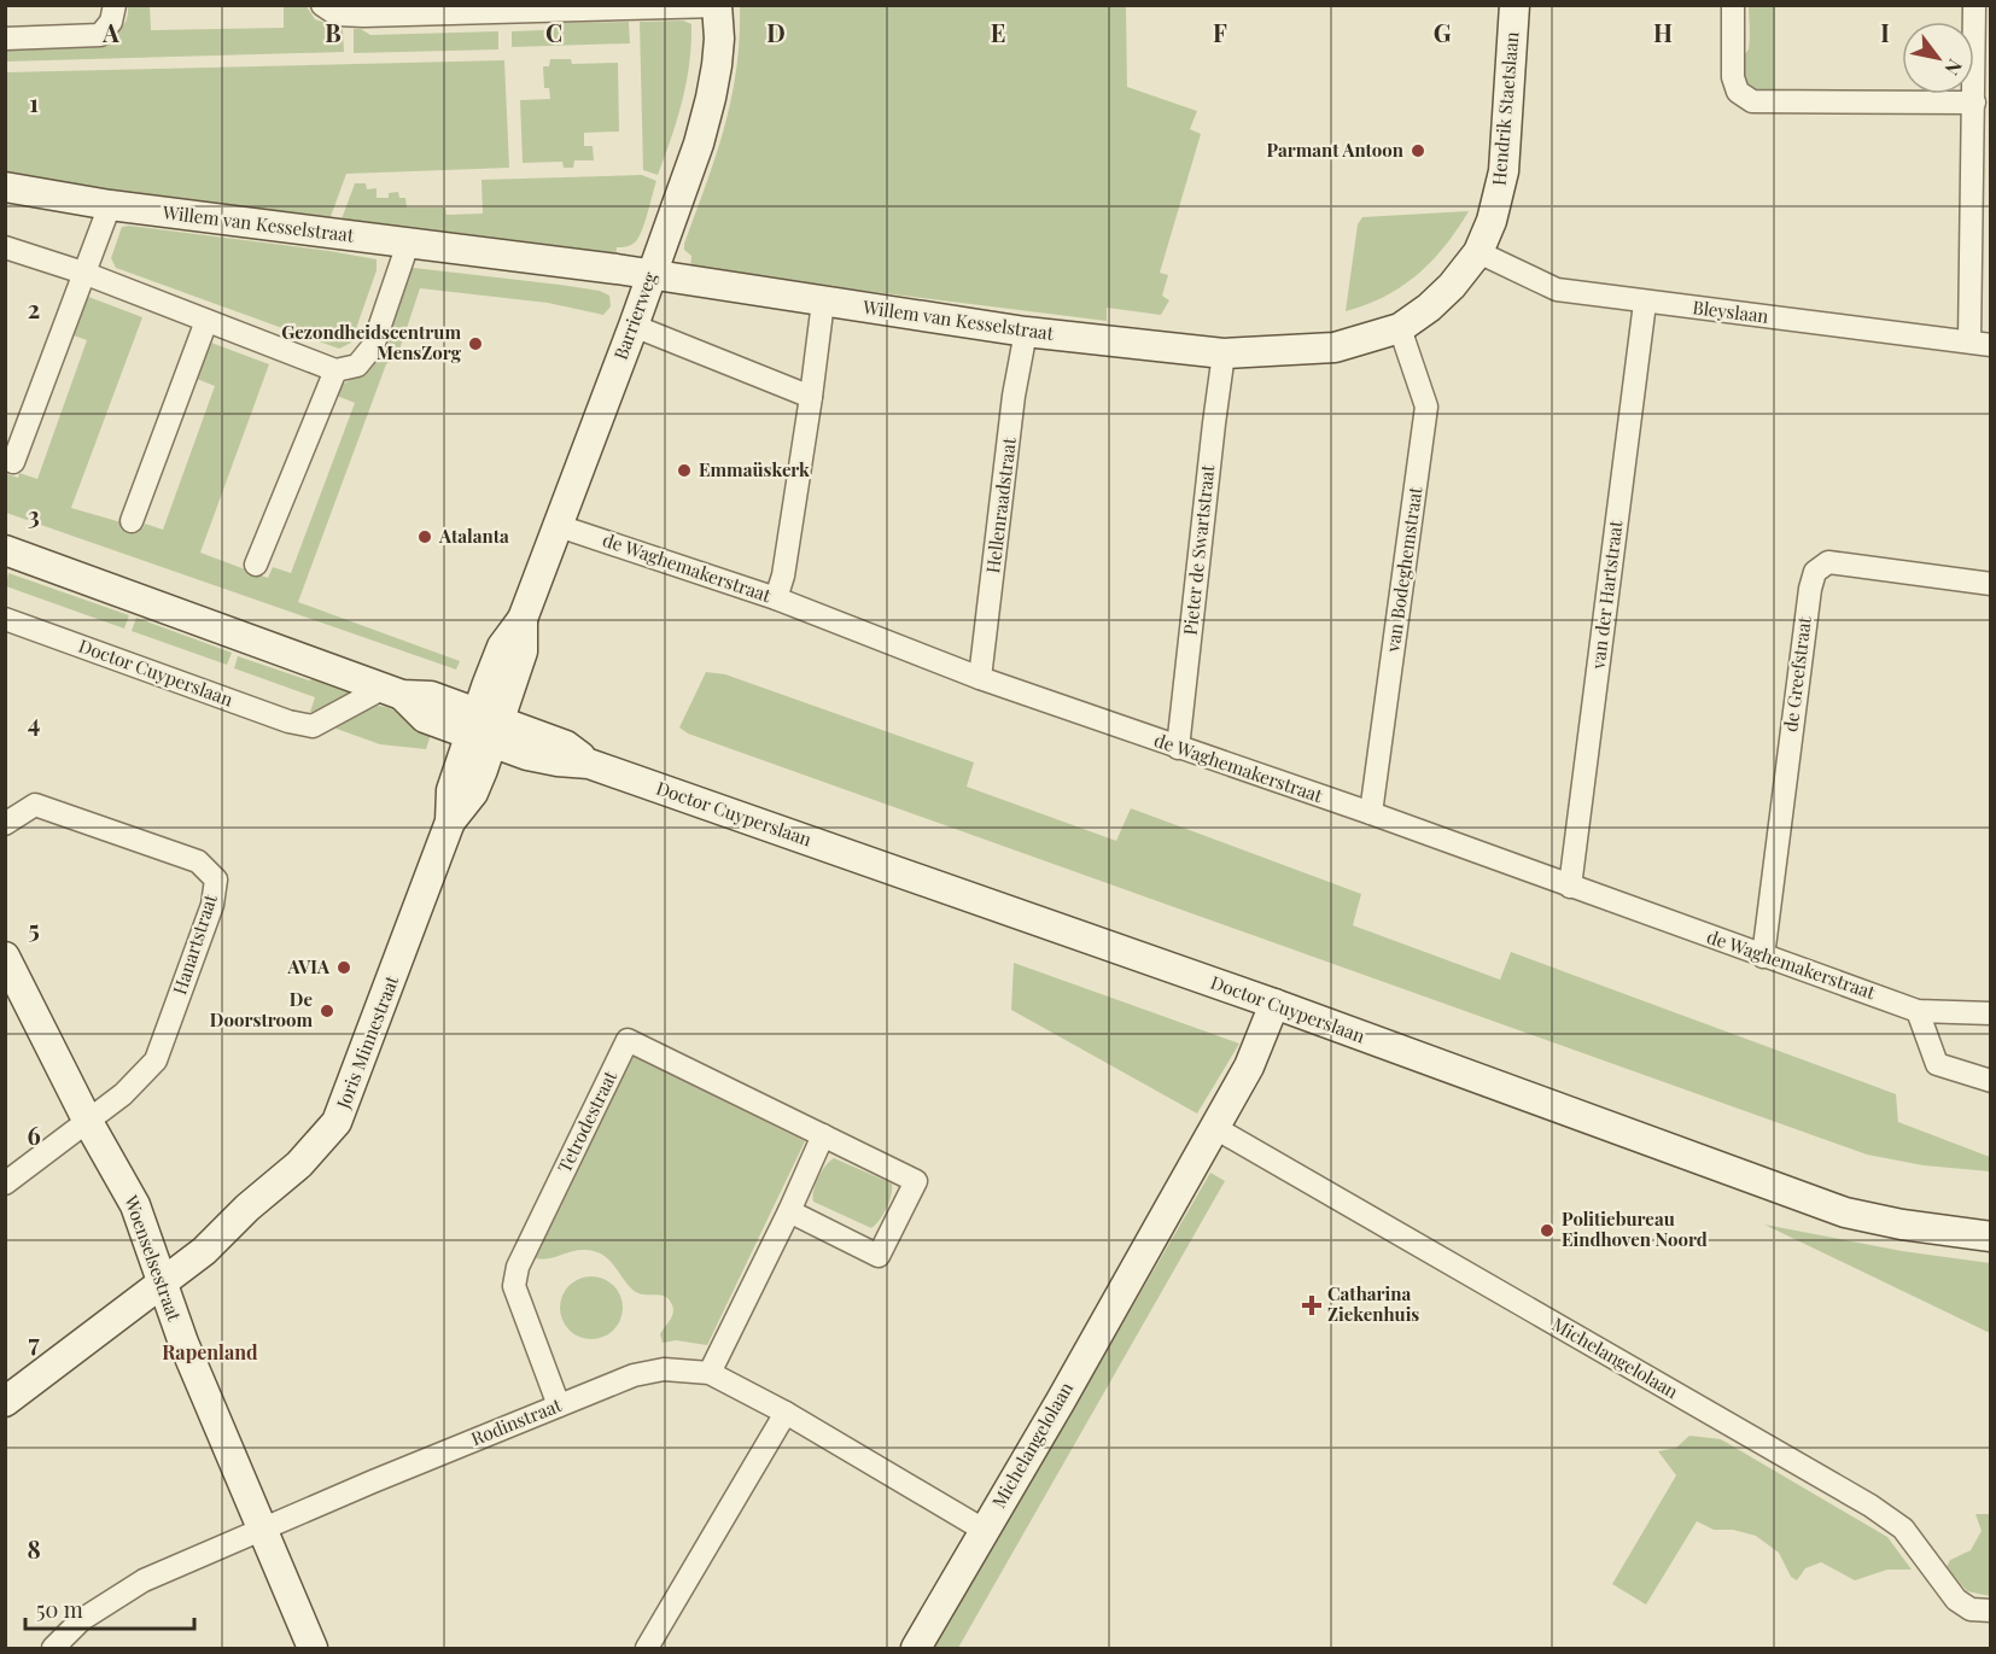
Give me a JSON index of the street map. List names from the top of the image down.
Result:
{
  "streets": {
    "street": [
      "Hendrik Staetslaan",
      "Willem van Kesselstraat",
      "Bleyslaan",
      "Barrierweg",
      "Hellenraadstraat",
      "Pieter de Swartstraat",
      "de Waghemakerstraat",
      "van Bodeghemstraat",
      "van der Hartstraat",
      "Doctor Cuyperslaan",
      "de Greefstraat",
      "Hanartstraat",
      "Joris Minnestraat",
      "Tetrodestraat",
      "Woenselsestraat",
      "Michelangelolaan",
      "Rodinstraat"
    ]
  },
  "crossings": [
    ["Hendrik Staetslaan", "Willem van Kesselstraat"],
    ["Hendrik Staetslaan", "Bleyslaan"],
    ["Willem van Kesselstraat", "Bleyslaan"],
    ["Willem van Kesselstraat", "Barrierweg"],
    ["Willem van Kesselstraat", "Hellenraadstraat"],
    ["Willem van Kesselstraat", "Pieter de Swartstraat"],
    ["Willem van Kesselstraat", "van Bodeghemstraat"],
    ["Bleyslaan", "van der Hartstraat"],
    ["Barrierweg", "de Waghemakerstraat"],
    ["Barrierweg", "Doctor Cuyperslaan"],
    ["Barrierweg", "Joris Minnestraat"],
    ["Hellenraadstraat", "de Waghemakerstraat"],
    ["Pieter de Swartstraat", "de Waghemakerstraat"],
    ["de Waghemakerstraat", "van Bodeghemstraat"],
    ["de Waghemakerstraat", "van der Hartstraat"],
    ["de Waghemakerstraat", "de Greefstraat"],
    ["Doctor Cuyperslaan", "Joris Minnestraat"],
    ["Doctor Cuyperslaan", "Michelangelolaan"],
    ["Hanartstraat", "Woenselsestraat"],
    ["Joris Minnestraat", "Woenselsestraat"],
    ["Tetrodestraat", "Rodinstraat"],
    ["Woenselsestraat", "Rodinstraat"],
    ["Michelangelolaan", "Rodinstraat"]
  ],
  "districts": ["Rapenland"],
  "places": {
    "other": [
      "Parmant Antoon",
      "Gezondheidscentrum MensZorg",
      "Emmaüskerk",
      "Atalanta",
      "AVIA",
      "De Doorstroom",
      "Politiebureau Eindhoven Noord"
    ],
    "health": ["Catharina Ziekenhuis"]
  },
  "scale_bar": "50 m",
  "north": "bottom right",
  "grid": {
    "columns": [
      "A",
      "B",
      "C",
      "D",
      "E",
      "F",
      "G",
      "H",
      "I"
    ],
    "rows": [
      "1",
      "2",
      "3",
      "4",
      "5",
      "6",
      "7",
      "8"
    ]
  }
}
